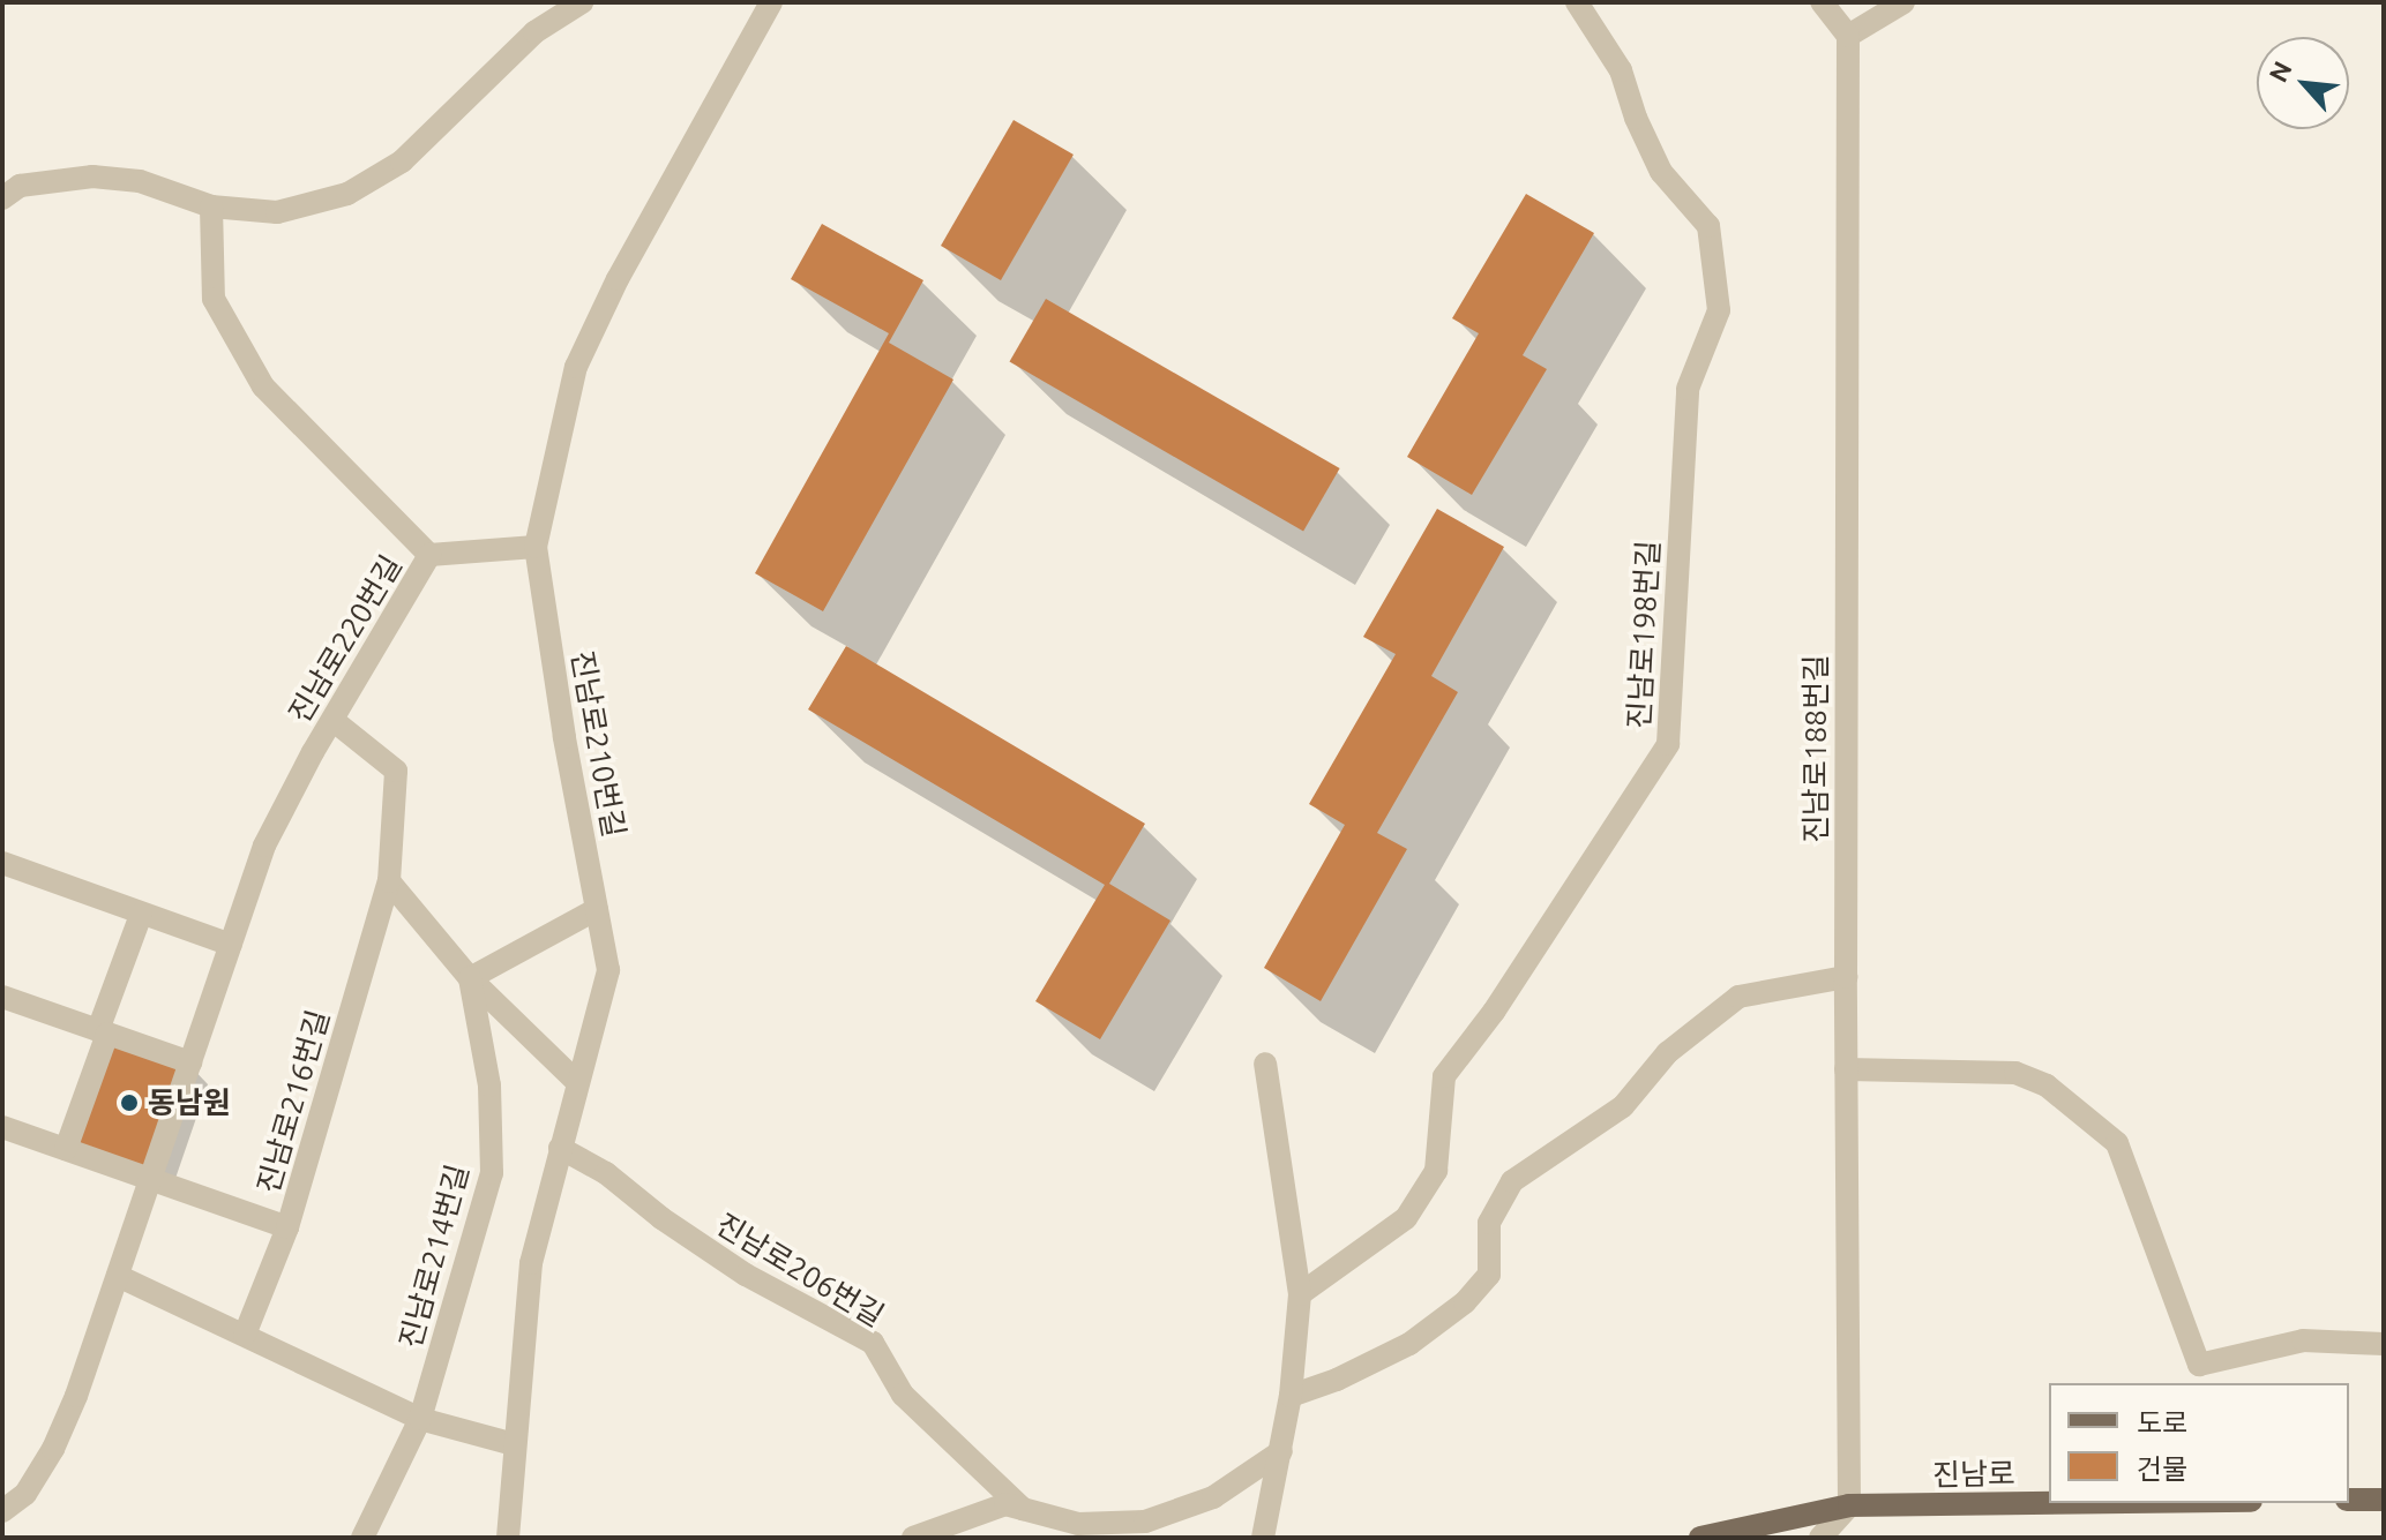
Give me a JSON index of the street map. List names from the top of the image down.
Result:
{
  "streets": {
    "main road": ["진남로"],
    "street": [
      "진남로198번길",
      "진남로220번길",
      "진남로210번길",
      "진남로188번길",
      "진남로216번길",
      "진남로214번길",
      "진남로206번길"
    ]
  },
  "crossings": [
    ["진남로220번길", "진남로216번길"],
    ["진남로210번길", "진남로206번길"],
    ["진남로188번길", "진남로"]
  ],
  "places": ["동남원"],
  "legend": ["도로", "건물"],
  "north": "top left"
}
